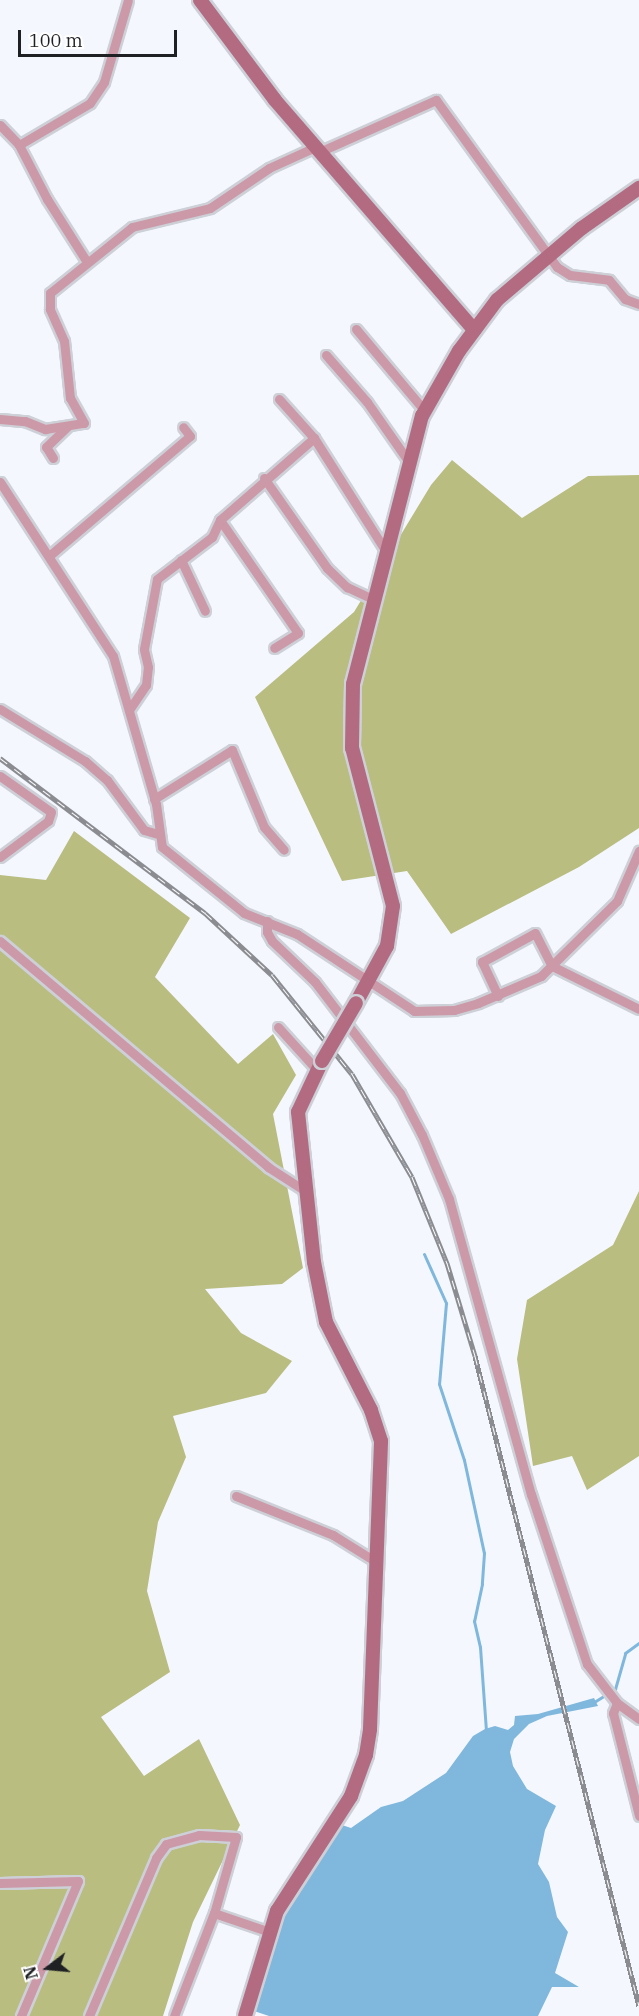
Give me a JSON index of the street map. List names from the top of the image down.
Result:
{
  "scale_bar": "100 m",
  "north": "left"
}
